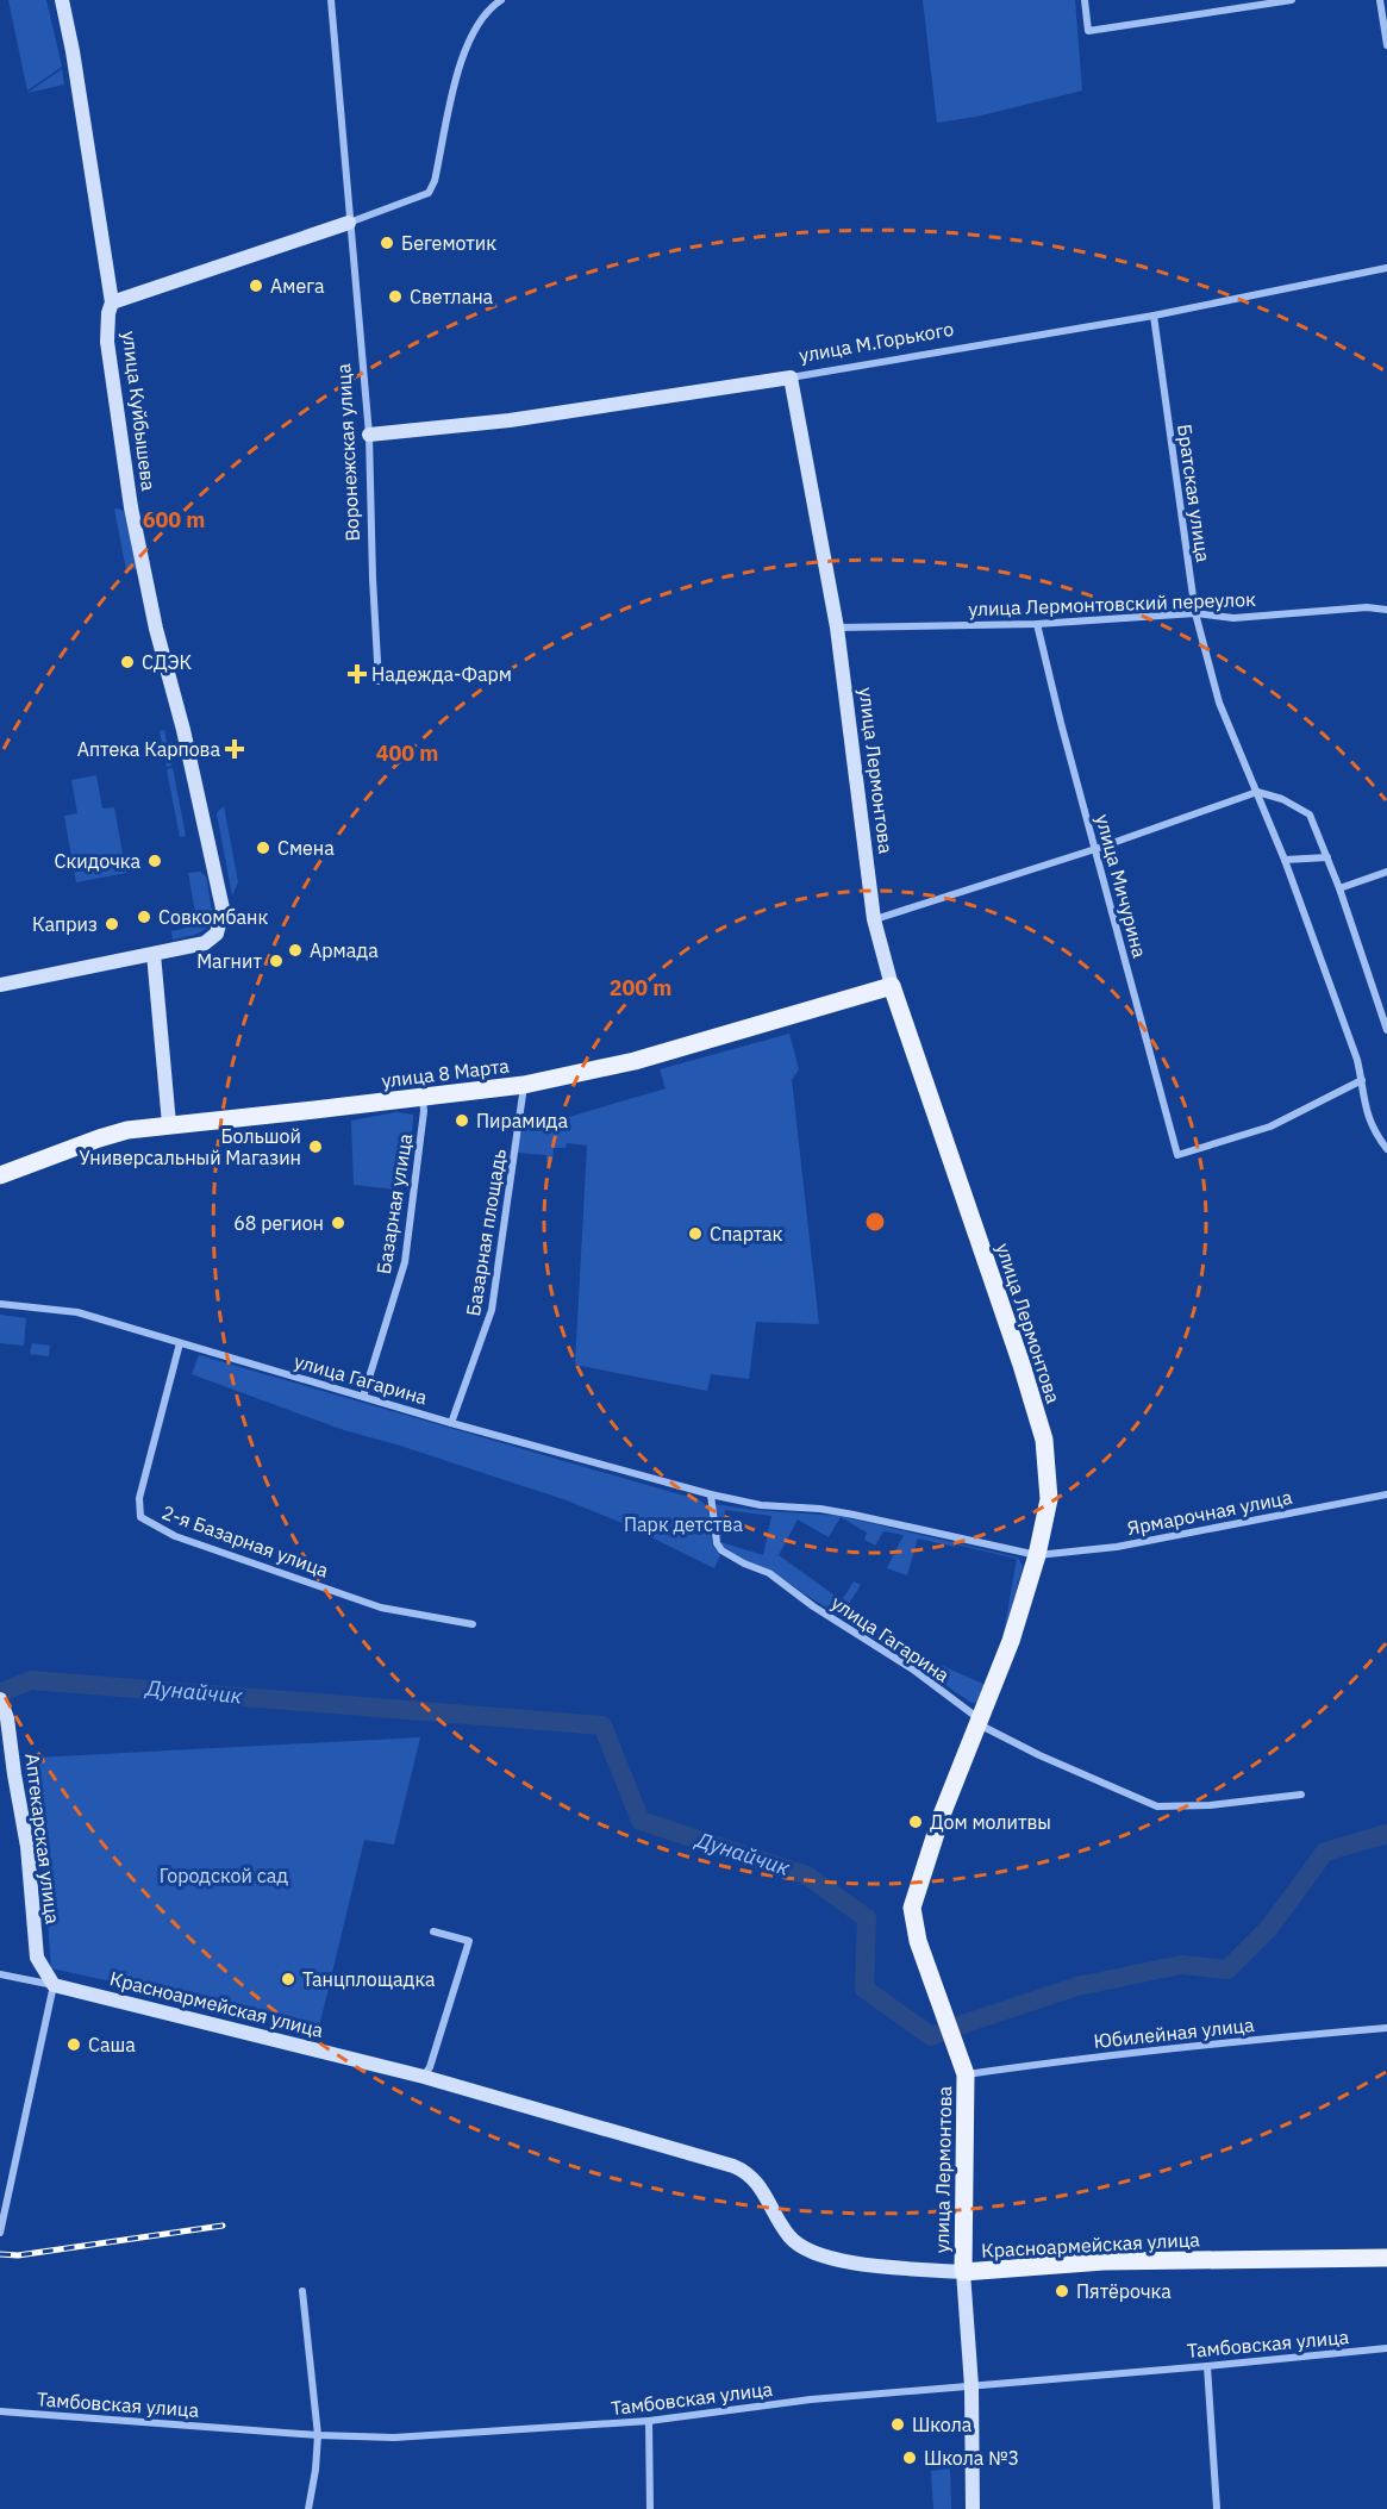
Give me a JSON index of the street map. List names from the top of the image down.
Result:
{
  "streets": {
    "main road": ["улица Лермонтова", "улица 8 Марта", "Красноармейская улица"],
    "street": [
      "улица М.Горького",
      "улица Куйбышева",
      "Воронежская улица",
      "Братская улица",
      "улица Лермонтовский переулок",
      "улица Мичурина",
      "Базарная улица",
      "Базарная площадь",
      "улица Гагарина",
      "Ярмарочная улица",
      "2-я Базарная улица",
      "Аптекарская улица",
      "Юбилейная улица",
      "Тамбовская улица"
    ]
  },
  "crossings": [
    ["улица М.Горького", "Воронежская улица"],
    ["улица М.Горького", "Братская улица"],
    ["улица М.Горького", "улица Лермонтова"],
    ["Братская улица", "улица Лермонтовский переулок"],
    ["Братская улица", "улица Мичурина"],
    ["улица Лермонтовский переулок", "улица Лермонтова"],
    ["улица Лермонтовский переулок", "улица Мичурина"],
    ["улица Лермонтова", "улица 8 Марта"],
    ["улица Лермонтова", "улица Гагарина"],
    ["улица Лермонтова", "Ярмарочная улица"],
    ["улица Лермонтова", "Красноармейская улица"],
    ["улица Лермонтова", "Юбилейная улица"],
    ["улица 8 Марта", "Базарная улица"],
    ["улица 8 Марта", "Базарная площадь"],
    ["Базарная улица", "улица Гагарина"],
    ["Базарная площадь", "улица Гагарина"],
    ["улица Гагарина", "Ярмарочная улица"],
    ["улица Гагарина", "2-я Базарная улица"],
    ["Аптекарская улица", "Красноармейская улица"]
  ],
  "water": ["Дунайчик"],
  "parks": ["Парк детства", "Городской сад"],
  "places": {
    "other": [
      "Бегемотик",
      "Амега",
      "Светлана",
      "СДЭК",
      "Смена",
      "Скидочка",
      "Совкомбанк",
      "Каприз",
      "Армада",
      "Магнит",
      "Пирамида",
      "Большой Универсальный Магазин",
      "68 регион",
      "Спартак",
      "Дом молитвы",
      "Танцплощадка",
      "Саша",
      "Пятёрочка",
      "Школа",
      "Школа №3"
    ],
    "health": ["Надежда-Фарм", "Аптека Карпова"]
  },
  "rings": ["600 m", "400 m", "200 m"]
}
